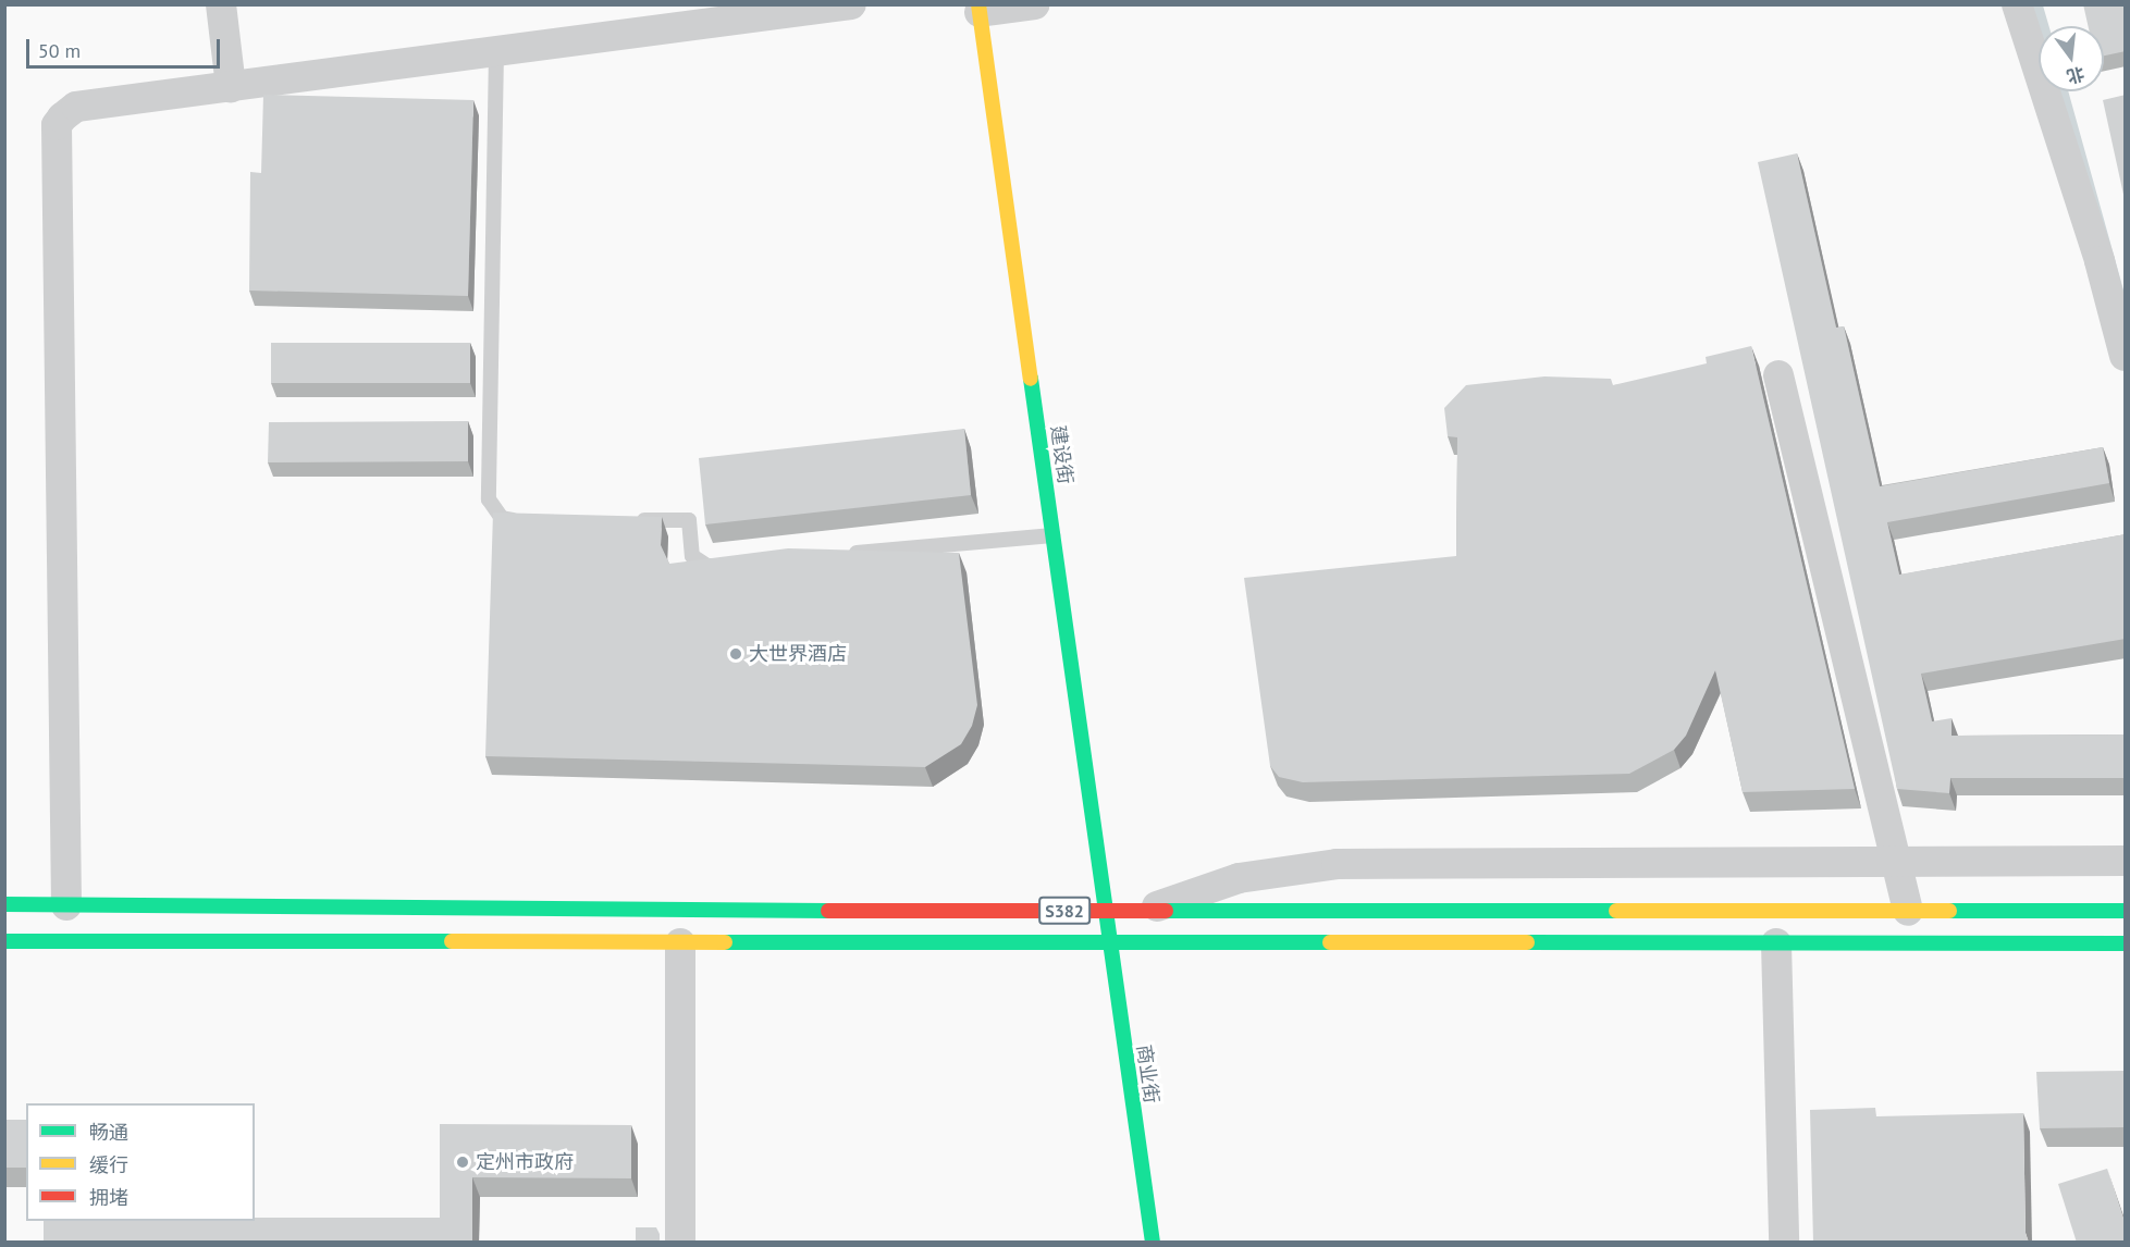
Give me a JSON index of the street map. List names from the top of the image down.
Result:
{
  "streets": {
    "main road": ["建设街", "S382", "商业街"]
  },
  "crossings": [
    ["建设街", "S382"],
    ["建设街", "商业街"],
    ["S382", "商业街"]
  ],
  "places": ["大世界酒店", "定州市政府"],
  "legend": ["畅通", "缓行", "拥堵"],
  "scale_bar": "50 m",
  "north": "bottom"
}
